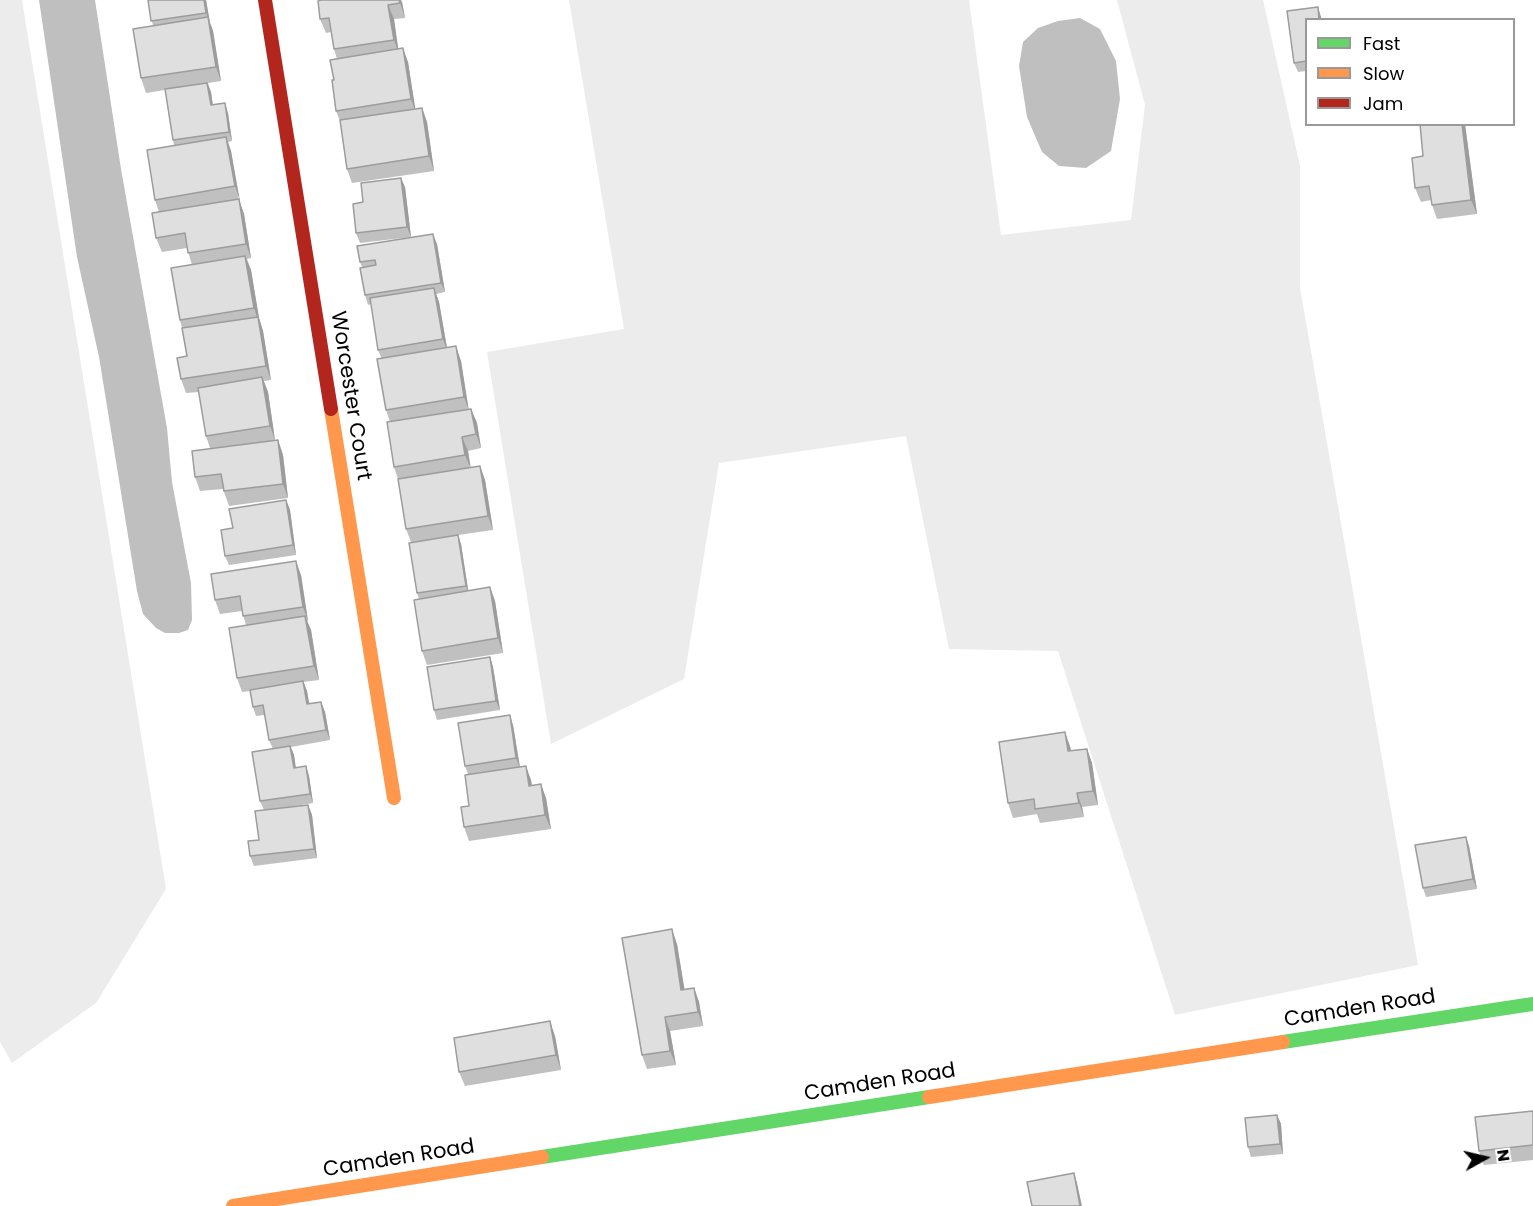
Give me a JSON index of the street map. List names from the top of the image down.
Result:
{
  "streets": {
    "street": ["Worcester Court", "Camden Road"]
  },
  "legend": ["Fast", "Slow", "Jam"],
  "north": "right"
}
